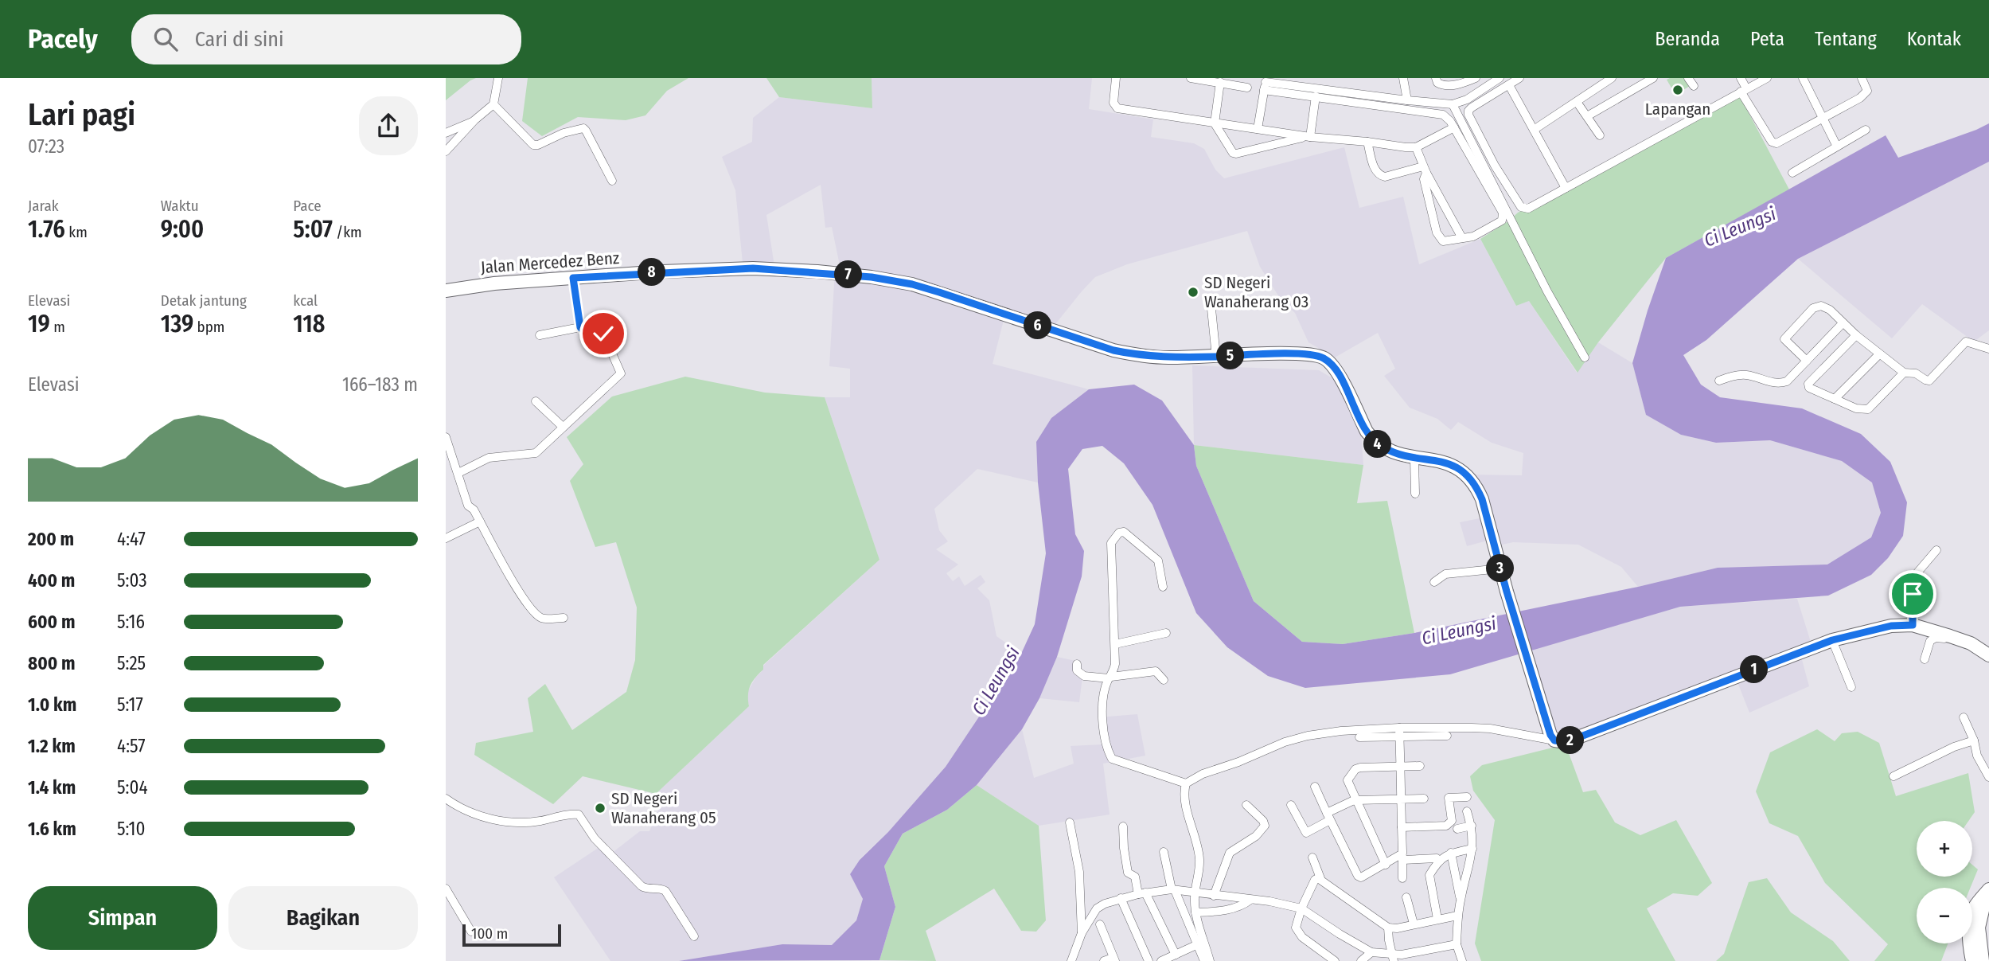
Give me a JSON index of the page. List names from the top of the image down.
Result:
{
  "streets": {
    "main road": ["Jalan Mercedez Benz"]
  },
  "water": ["Ci Leungsi"],
  "places": ["Lapangan", "SD Negeri Wanaherang 03", "SD Negeri Wanaherang 05"],
  "scale_bar": "100 m",
  "page": {
    "header": "Pacely",
    "search": "Cari di sini",
    "nav": [
      "Beranda",
      "Peta",
      "Tentang",
      "Kontak"
    ],
    "heading": ["Lari pagi", "07:23"],
    "stats": [
      ["Jarak", "1.76 km"],
      ["Waktu", "9:00"],
      ["Pace", "5:07 /km"],
      ["Elevasi", "19 m"],
      ["Detak jantung", "139 bpm"],
      ["kcal", "118"]
    ],
    "pins": [
      "8",
      "7",
      "6",
      "5",
      "4",
      "3",
      "1",
      "2"
    ],
    "chart": ["Elevasi", "166–183 m"],
    "list": [
      {
        "name": "200 m",
        "note": "4:47"
      },
      {
        "name": "400 m",
        "note": "5:03"
      },
      {
        "name": "600 m",
        "note": "5:16"
      },
      {
        "name": "800 m",
        "note": "5:25"
      },
      {
        "name": "1.0 km",
        "note": "5:17"
      },
      {
        "name": "1.2 km",
        "note": "4:57"
      },
      {
        "name": "1.4 km",
        "note": "5:04"
      },
      {
        "name": "1.6 km",
        "note": "5:10"
      }
    ],
    "map_buttons": ["+", "−"],
    "buttons": ["Simpan", "Bagikan"],
    "scale": "100 m"
  }
}
